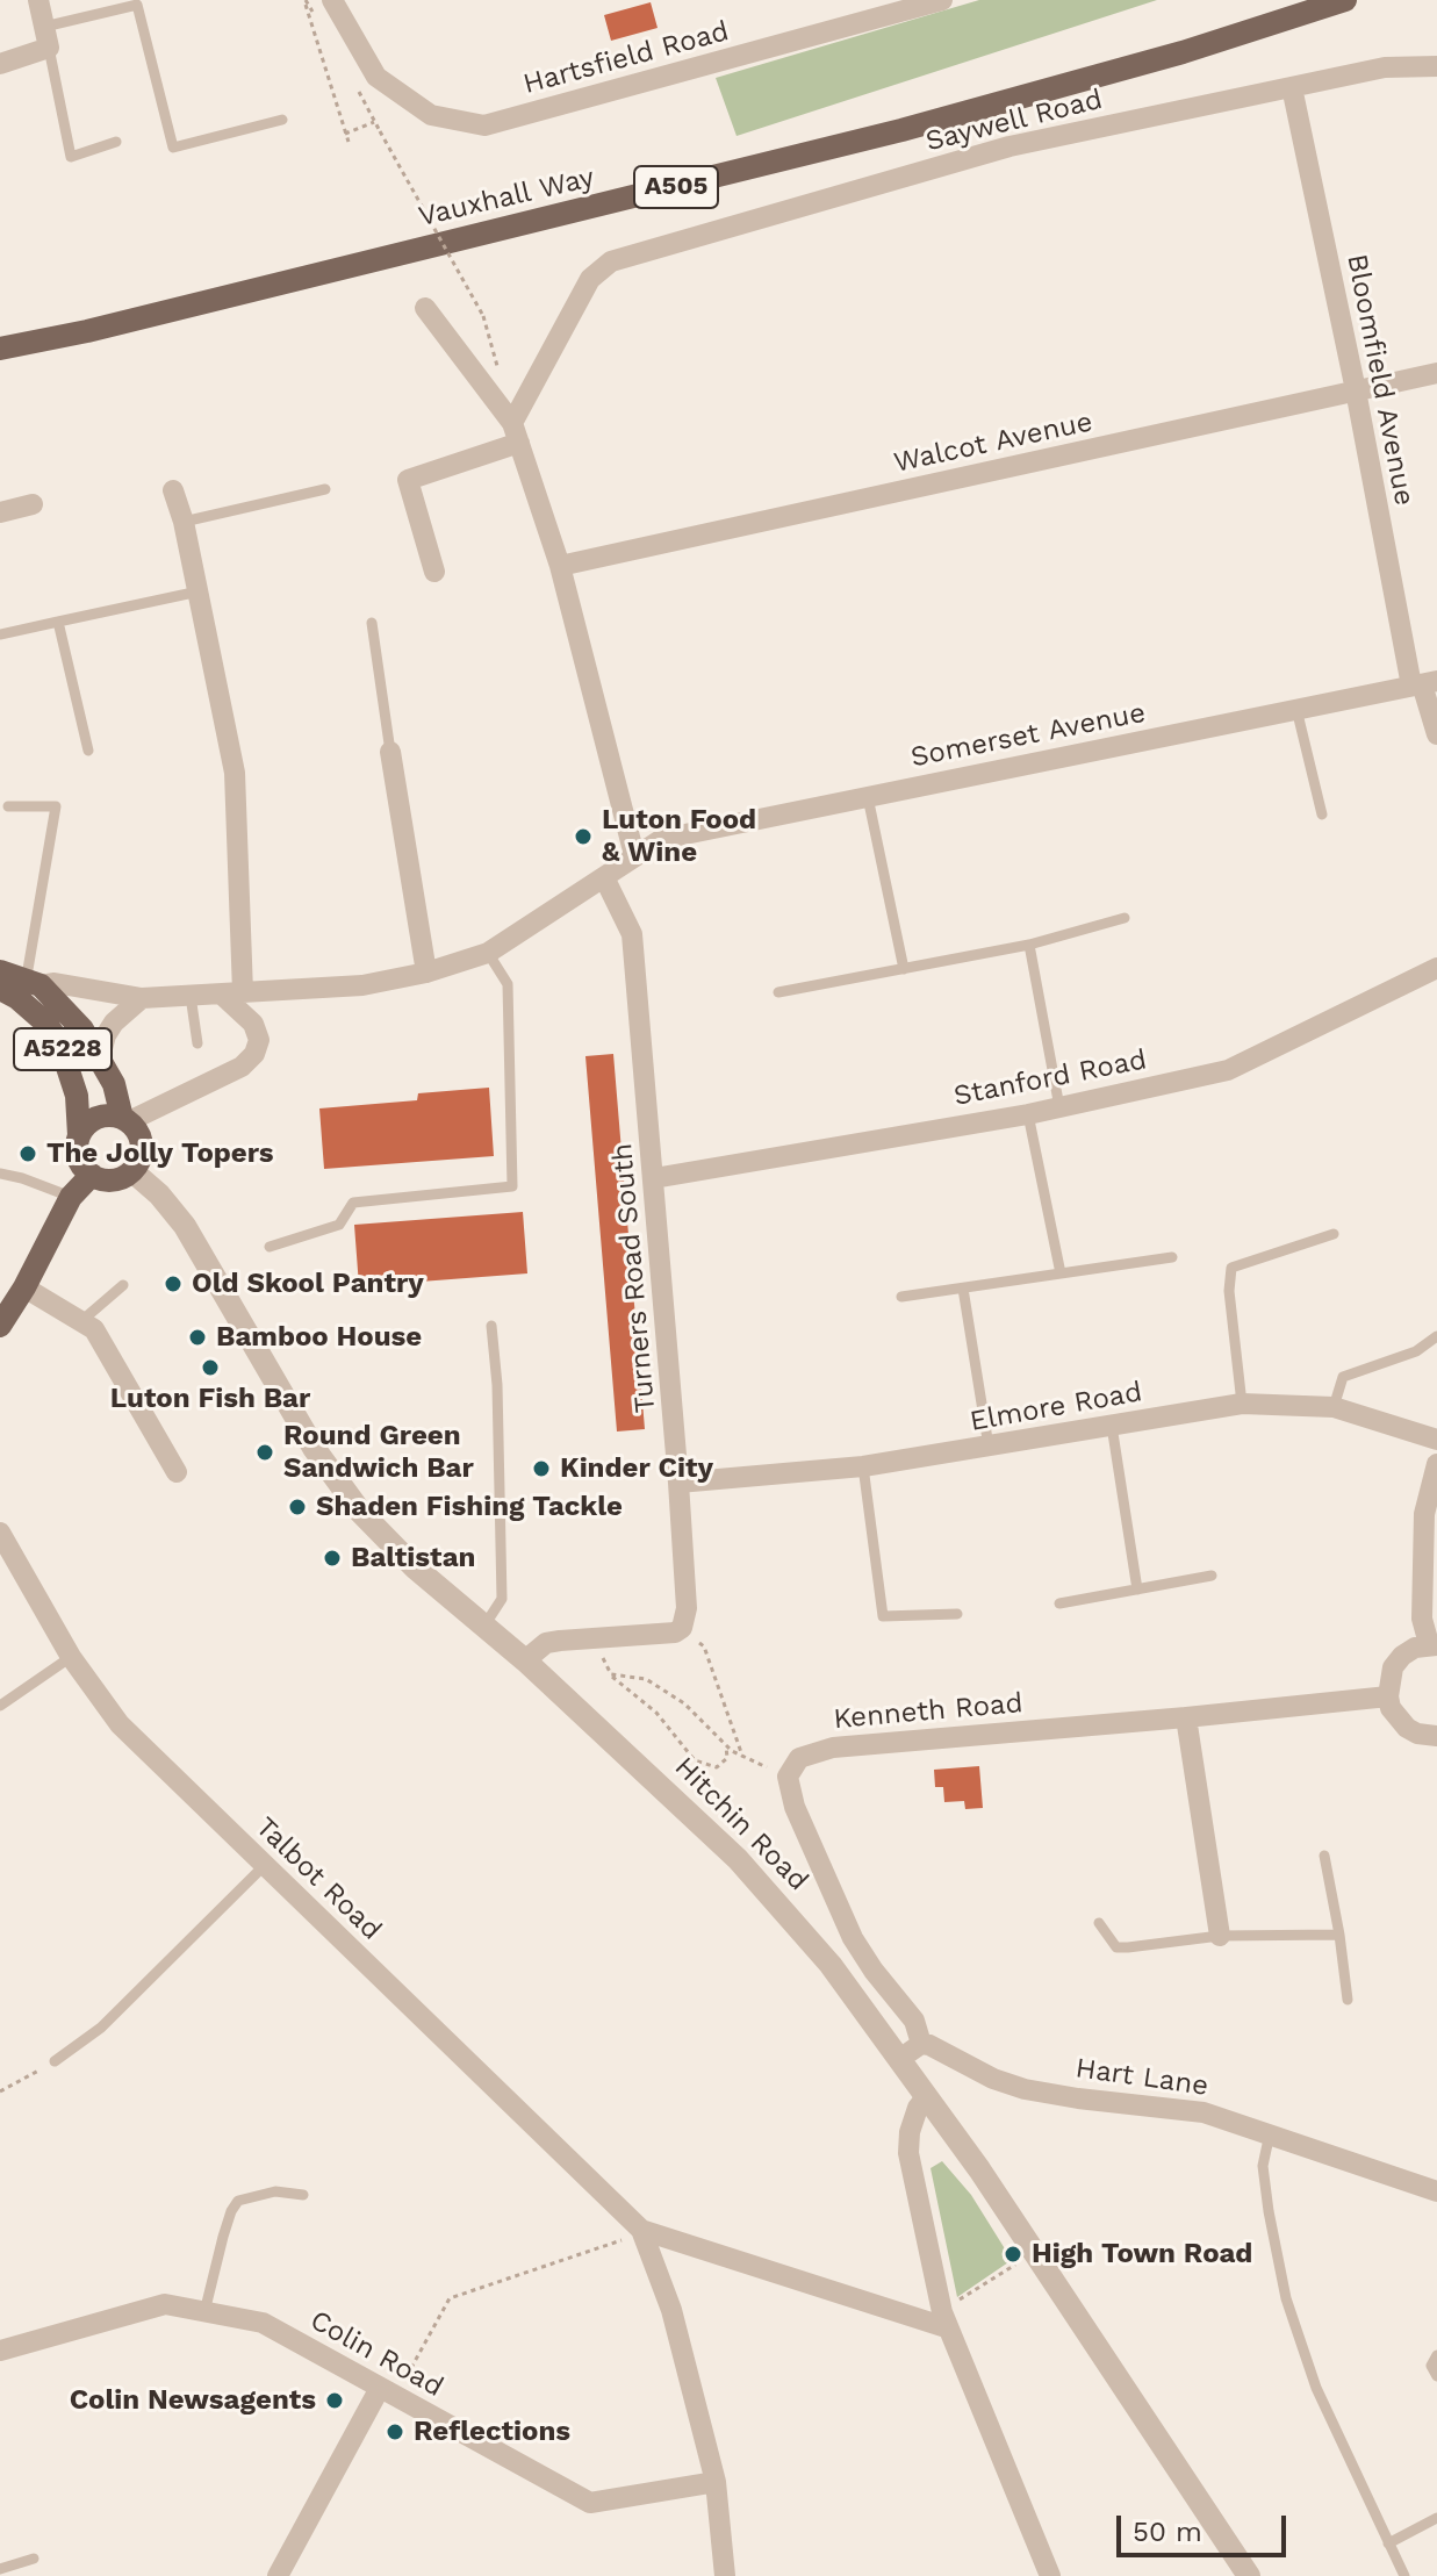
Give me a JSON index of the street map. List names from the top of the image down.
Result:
{
  "streets": {
    "main road": ["A505", "Vauxhall Way", "A5228"],
    "street": [
      "Hartsfield Road",
      "Saywell Road",
      "Bloomfield Avenue",
      "Walcot Avenue",
      "Somerset Avenue",
      "Stanford Road",
      "Turners Road South",
      "Elmore Road",
      "Kenneth Road",
      "Hitchin Road",
      "Talbot Road",
      "Hart Lane",
      "Colin Road"
    ]
  },
  "crossings": [
    ["Saywell Road", "Bloomfield Avenue"],
    ["Bloomfield Avenue", "Walcot Avenue"],
    ["Bloomfield Avenue", "Somerset Avenue"],
    ["Somerset Avenue", "A5228"],
    ["Somerset Avenue", "Turners Road South"],
    ["A5228", "Hitchin Road"],
    ["Stanford Road", "Turners Road South"],
    ["Turners Road South", "Elmore Road"]
  ],
  "places": [
    "Luton Food & Wine",
    "The Jolly Topers",
    "Old Skool Pantry",
    "Bamboo House",
    "Luton Fish Bar",
    "Round Green Sandwich Bar",
    "Kinder City",
    "Shaden Fishing Tackle",
    "Baltistan",
    "High Town Road",
    "Colin Newsagents",
    "Reflections"
  ],
  "scale_bar": "50 m"
}
